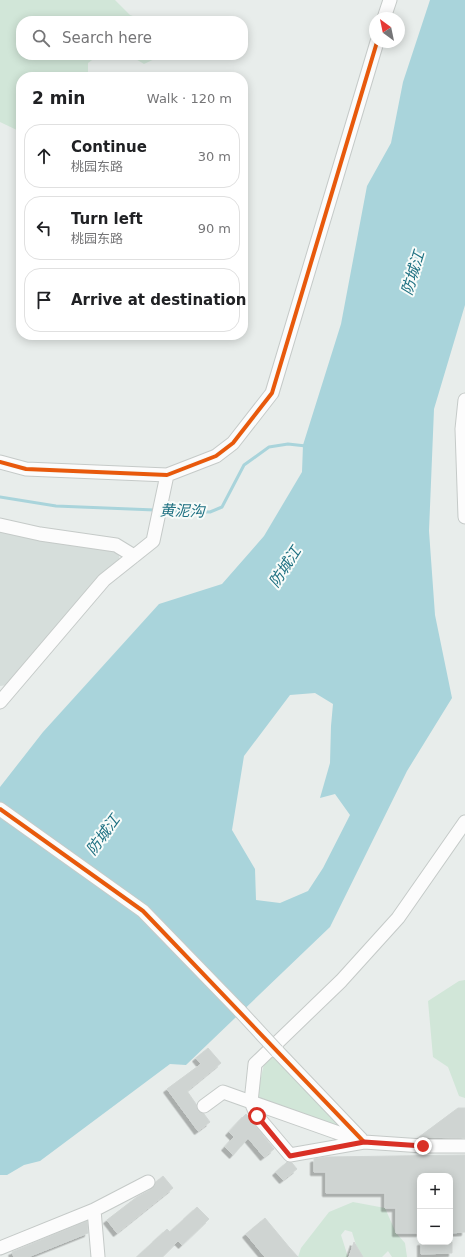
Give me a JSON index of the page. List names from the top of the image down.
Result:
{
  "water": ["防城江", "黄泥沟"],
  "north": "top left",
  "page": {
    "search": "Search here",
    "heading": ["2 min", "Walk · 120 m"],
    "list": [
      ["Continue", "桃园东路", "30 m"],
      ["Turn left", "桃园东路", "90 m"],
      "Arrive at destination"
    ],
    "map_buttons": ["+", "−"]
  }
}
